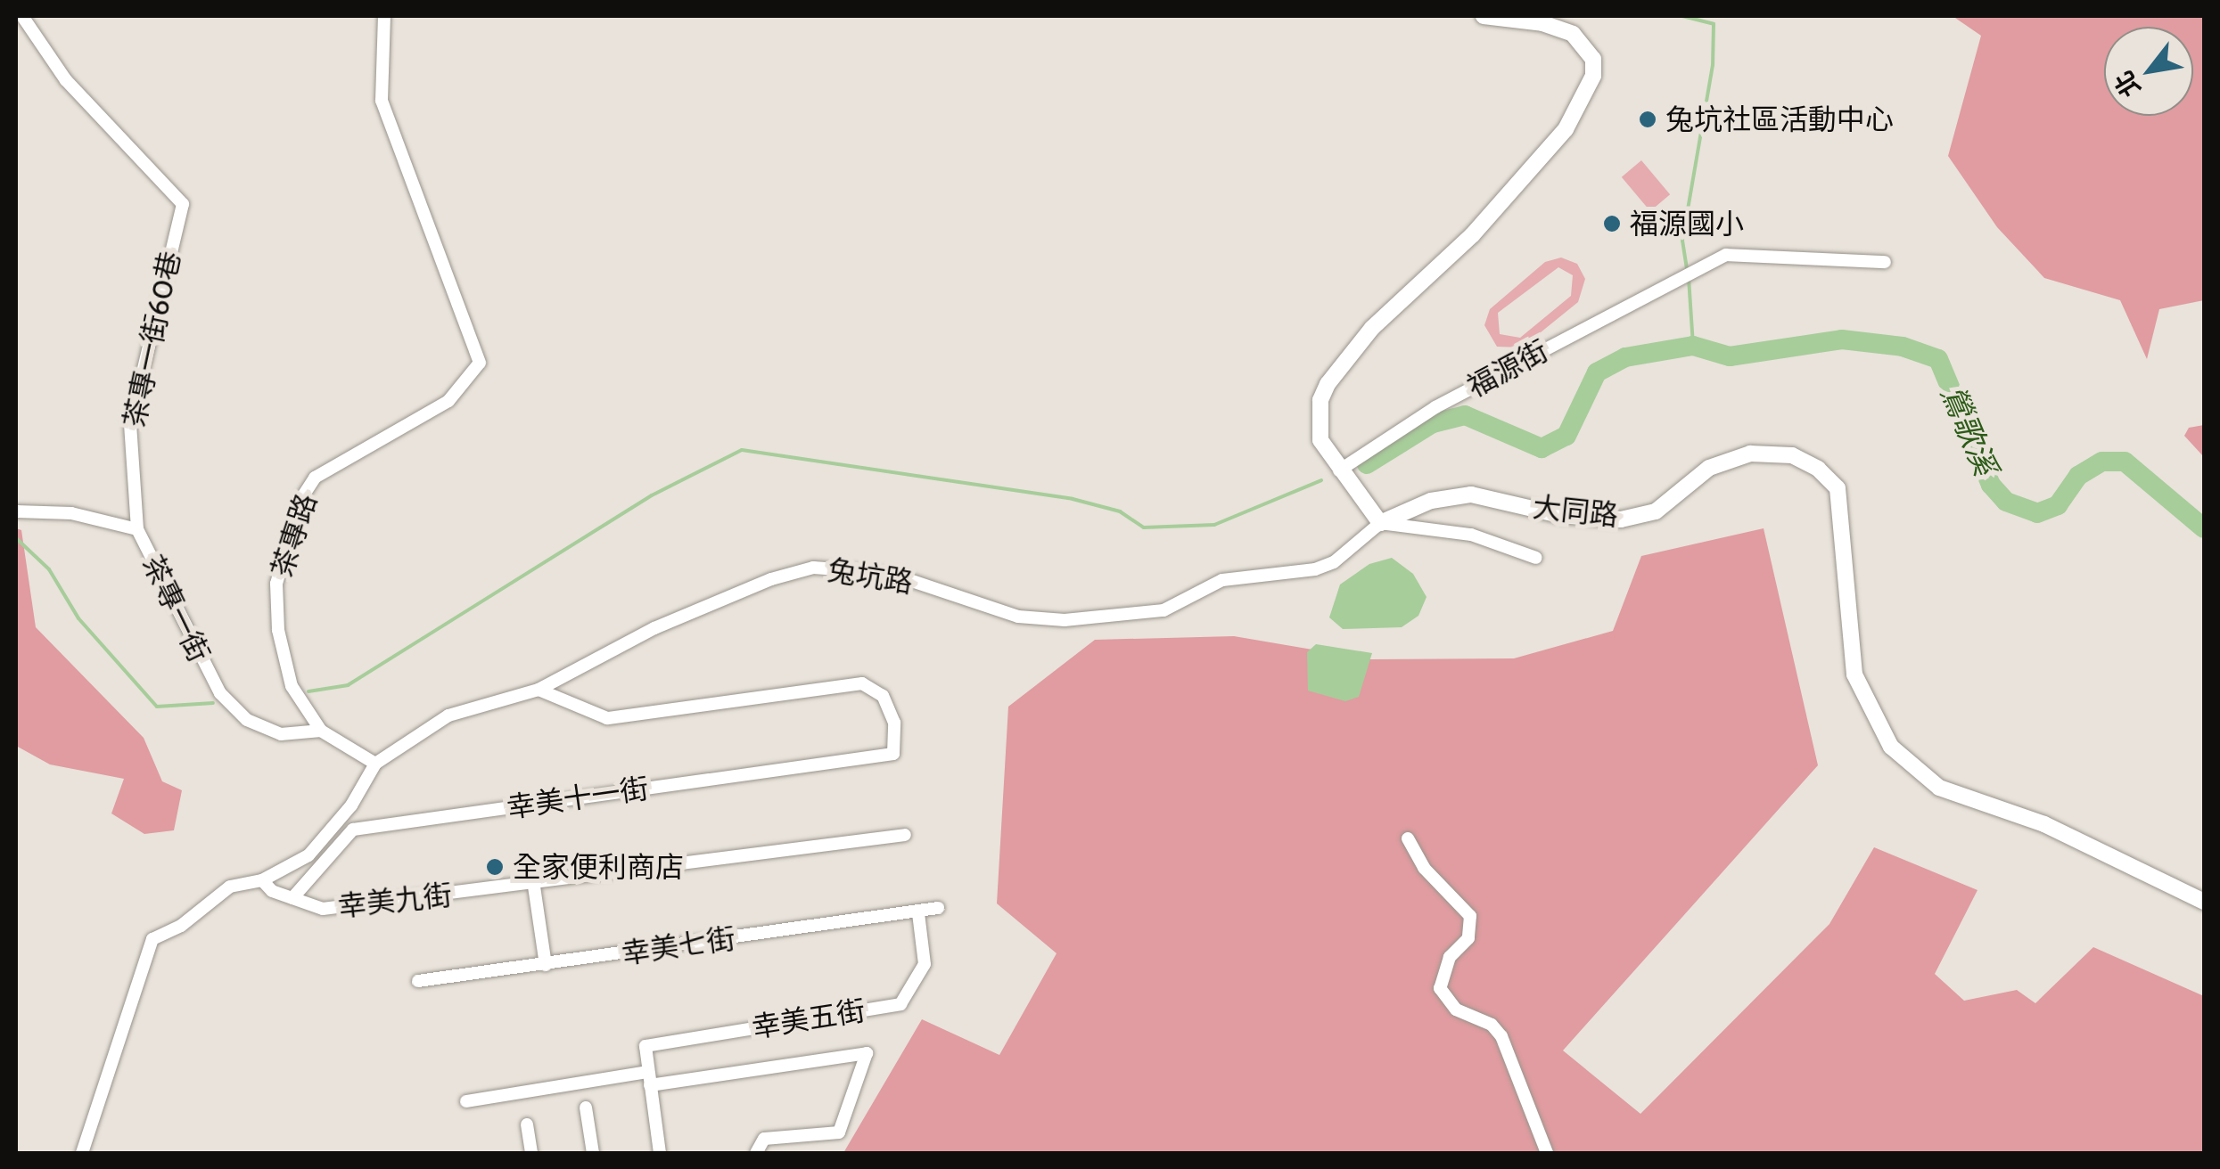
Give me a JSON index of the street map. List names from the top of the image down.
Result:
{
  "streets": {
    "street": [
      "茶專一街60巷",
      "福源街",
      "大同路",
      "茶專路",
      "兔坑路",
      "茶專一街",
      "幸美十一街",
      "幸美九街",
      "幸美七街",
      "幸美五街"
    ]
  },
  "crossings": [
    ["茶專一街60巷", "茶專一街"],
    ["大同路", "兔坑路"],
    ["茶專路", "兔坑路"],
    ["茶專路", "茶專一街"],
    ["兔坑路", "幸美十一街"],
    ["幸美十一街", "幸美九街"],
    ["幸美七街", "幸美五街"]
  ],
  "water": ["鶯歌溪"],
  "places": ["兔坑社區活動中心", "福源國小", "全家便利商店"],
  "north": "bottom left"
}
